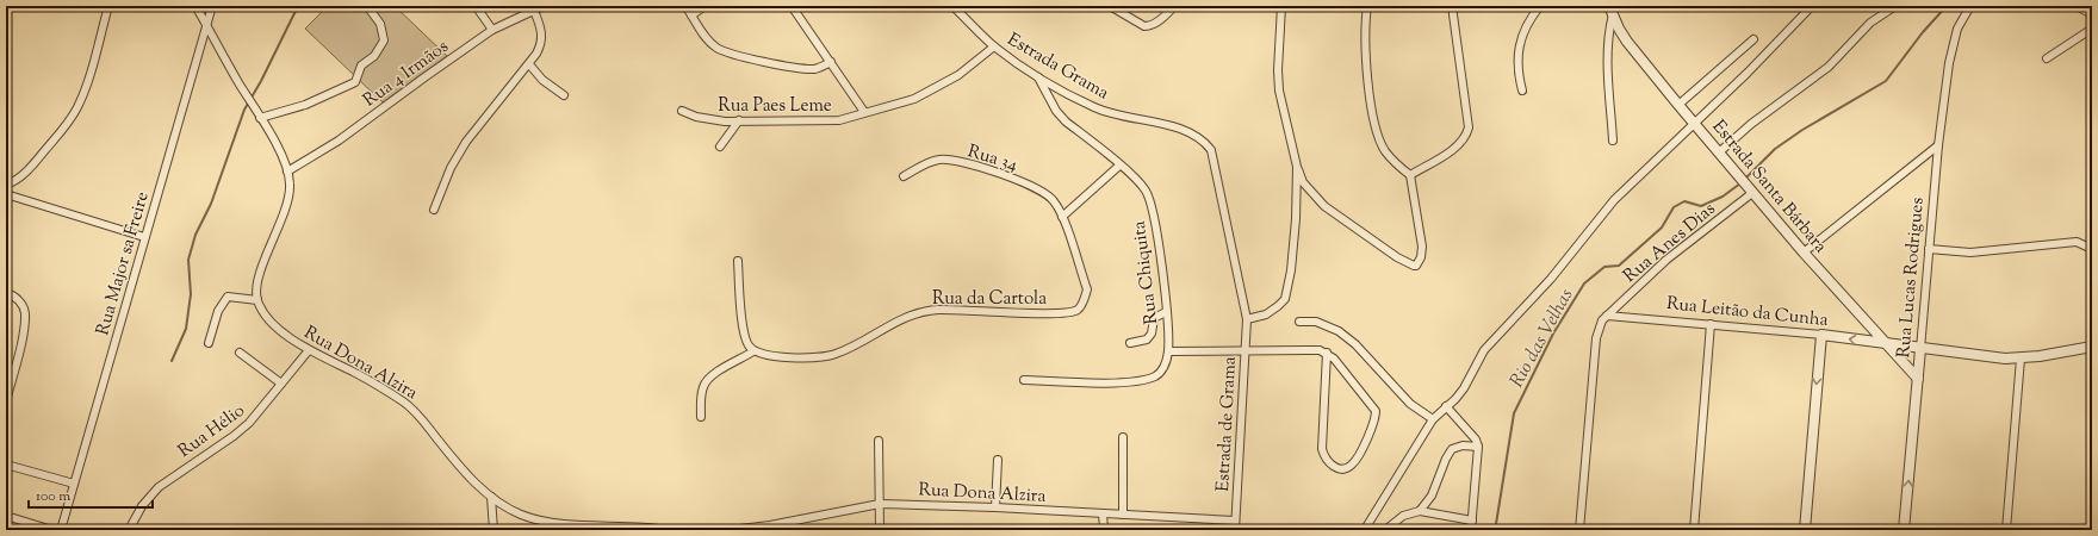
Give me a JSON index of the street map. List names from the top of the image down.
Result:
{
  "streets": {
    "street": [
      "Estrada Grama",
      "Rua 4 Irmãos",
      "Rua Paes Leme",
      "Rua 34",
      "Estrada Santa Bárbara",
      "Rua Anes Dias",
      "Rua Major sa Freire",
      "Rua Chiquita",
      "Rua Lucas Rodrigues",
      "Rua da Cartola",
      "Rua Leitão da Cunha",
      "Rua Dona Alzira",
      "Estrada de Grama",
      "Rua Hélio"
    ]
  },
  "crossings": [
    ["Estrada Grama", "Rua Paes Leme"],
    ["Estrada Grama", "Rua Chiquita"],
    ["Estrada Grama", "Estrada de Grama"],
    ["Rua 34", "Rua da Cartola"],
    ["Estrada Santa Bárbara", "Rua Anes Dias"],
    ["Estrada Santa Bárbara", "Rua Lucas Rodrigues"],
    ["Estrada Santa Bárbara", "Rua Leitão da Cunha"],
    ["Rua Anes Dias", "Rua Leitão da Cunha"],
    ["Rua Lucas Rodrigues", "Rua Leitão da Cunha"],
    ["Rua Dona Alzira", "Estrada de Grama"],
    ["Rua Dona Alzira", "Rua Hélio"]
  ],
  "water": ["Rio das Velhas"],
  "scale_bar": "100 m"
}
